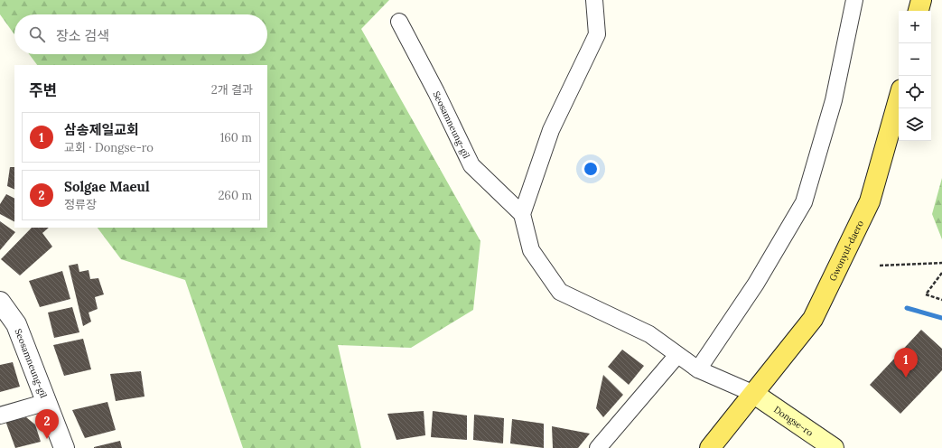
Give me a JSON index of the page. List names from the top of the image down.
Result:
{
  "streets": {
    "main road": ["Gwonyul-daero", "Dongse-ro"],
    "street": ["Seosamneung-gil"]
  },
  "crossings": [
    ["Gwonyul-daero", "Dongse-ro"]
  ],
  "page": {
    "map_buttons": ["+", "−"],
    "search": "장소 검색",
    "heading": ["주변", "2개 결과"],
    "list": [
      {
        "mark": "1",
        "name": "삼송제일교회",
        "note": "교회 · Dongse-ro",
        "value": "160 m"
      },
      {
        "mark": "2",
        "name": "Solgae Maeul",
        "note": "정류장",
        "value": "260 m"
      }
    ],
    "pins": ["1", "2"]
  }
}
